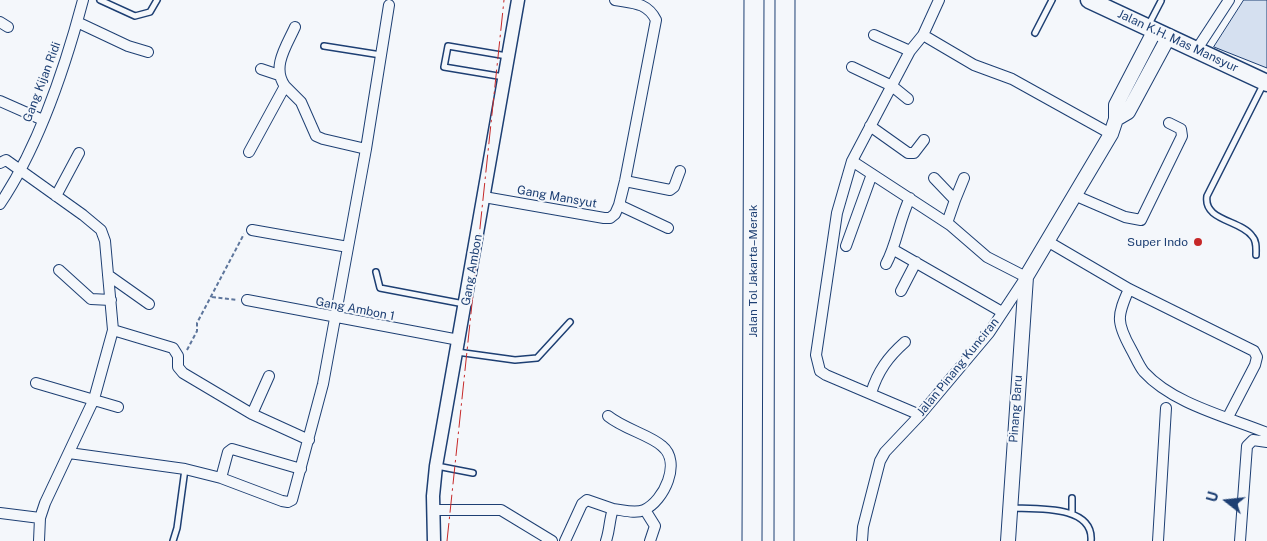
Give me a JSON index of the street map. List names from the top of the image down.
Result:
{
  "streets": {
    "highway": ["Jalan Tol Jakarta–Merak"],
    "main road": ["Jalan K.H. Mas Mansyur", "Jalan Pinang Kunciran", "Pinang Baru"],
    "street": [
      "Gang Kijan Ridi",
      "Gang Mansyut",
      "Gang Ambon",
      "Gang Ambon 1"
    ]
  },
  "crossings": [
    ["Jalan K.H. Mas Mansyur", "Jalan Pinang Kunciran"],
    ["Gang Mansyut", "Gang Ambon"],
    ["Gang Ambon", "Gang Ambon 1"],
    ["Jalan Pinang Kunciran", "Pinang Baru"]
  ],
  "places": ["Super Indo"],
  "north": "left"
}
